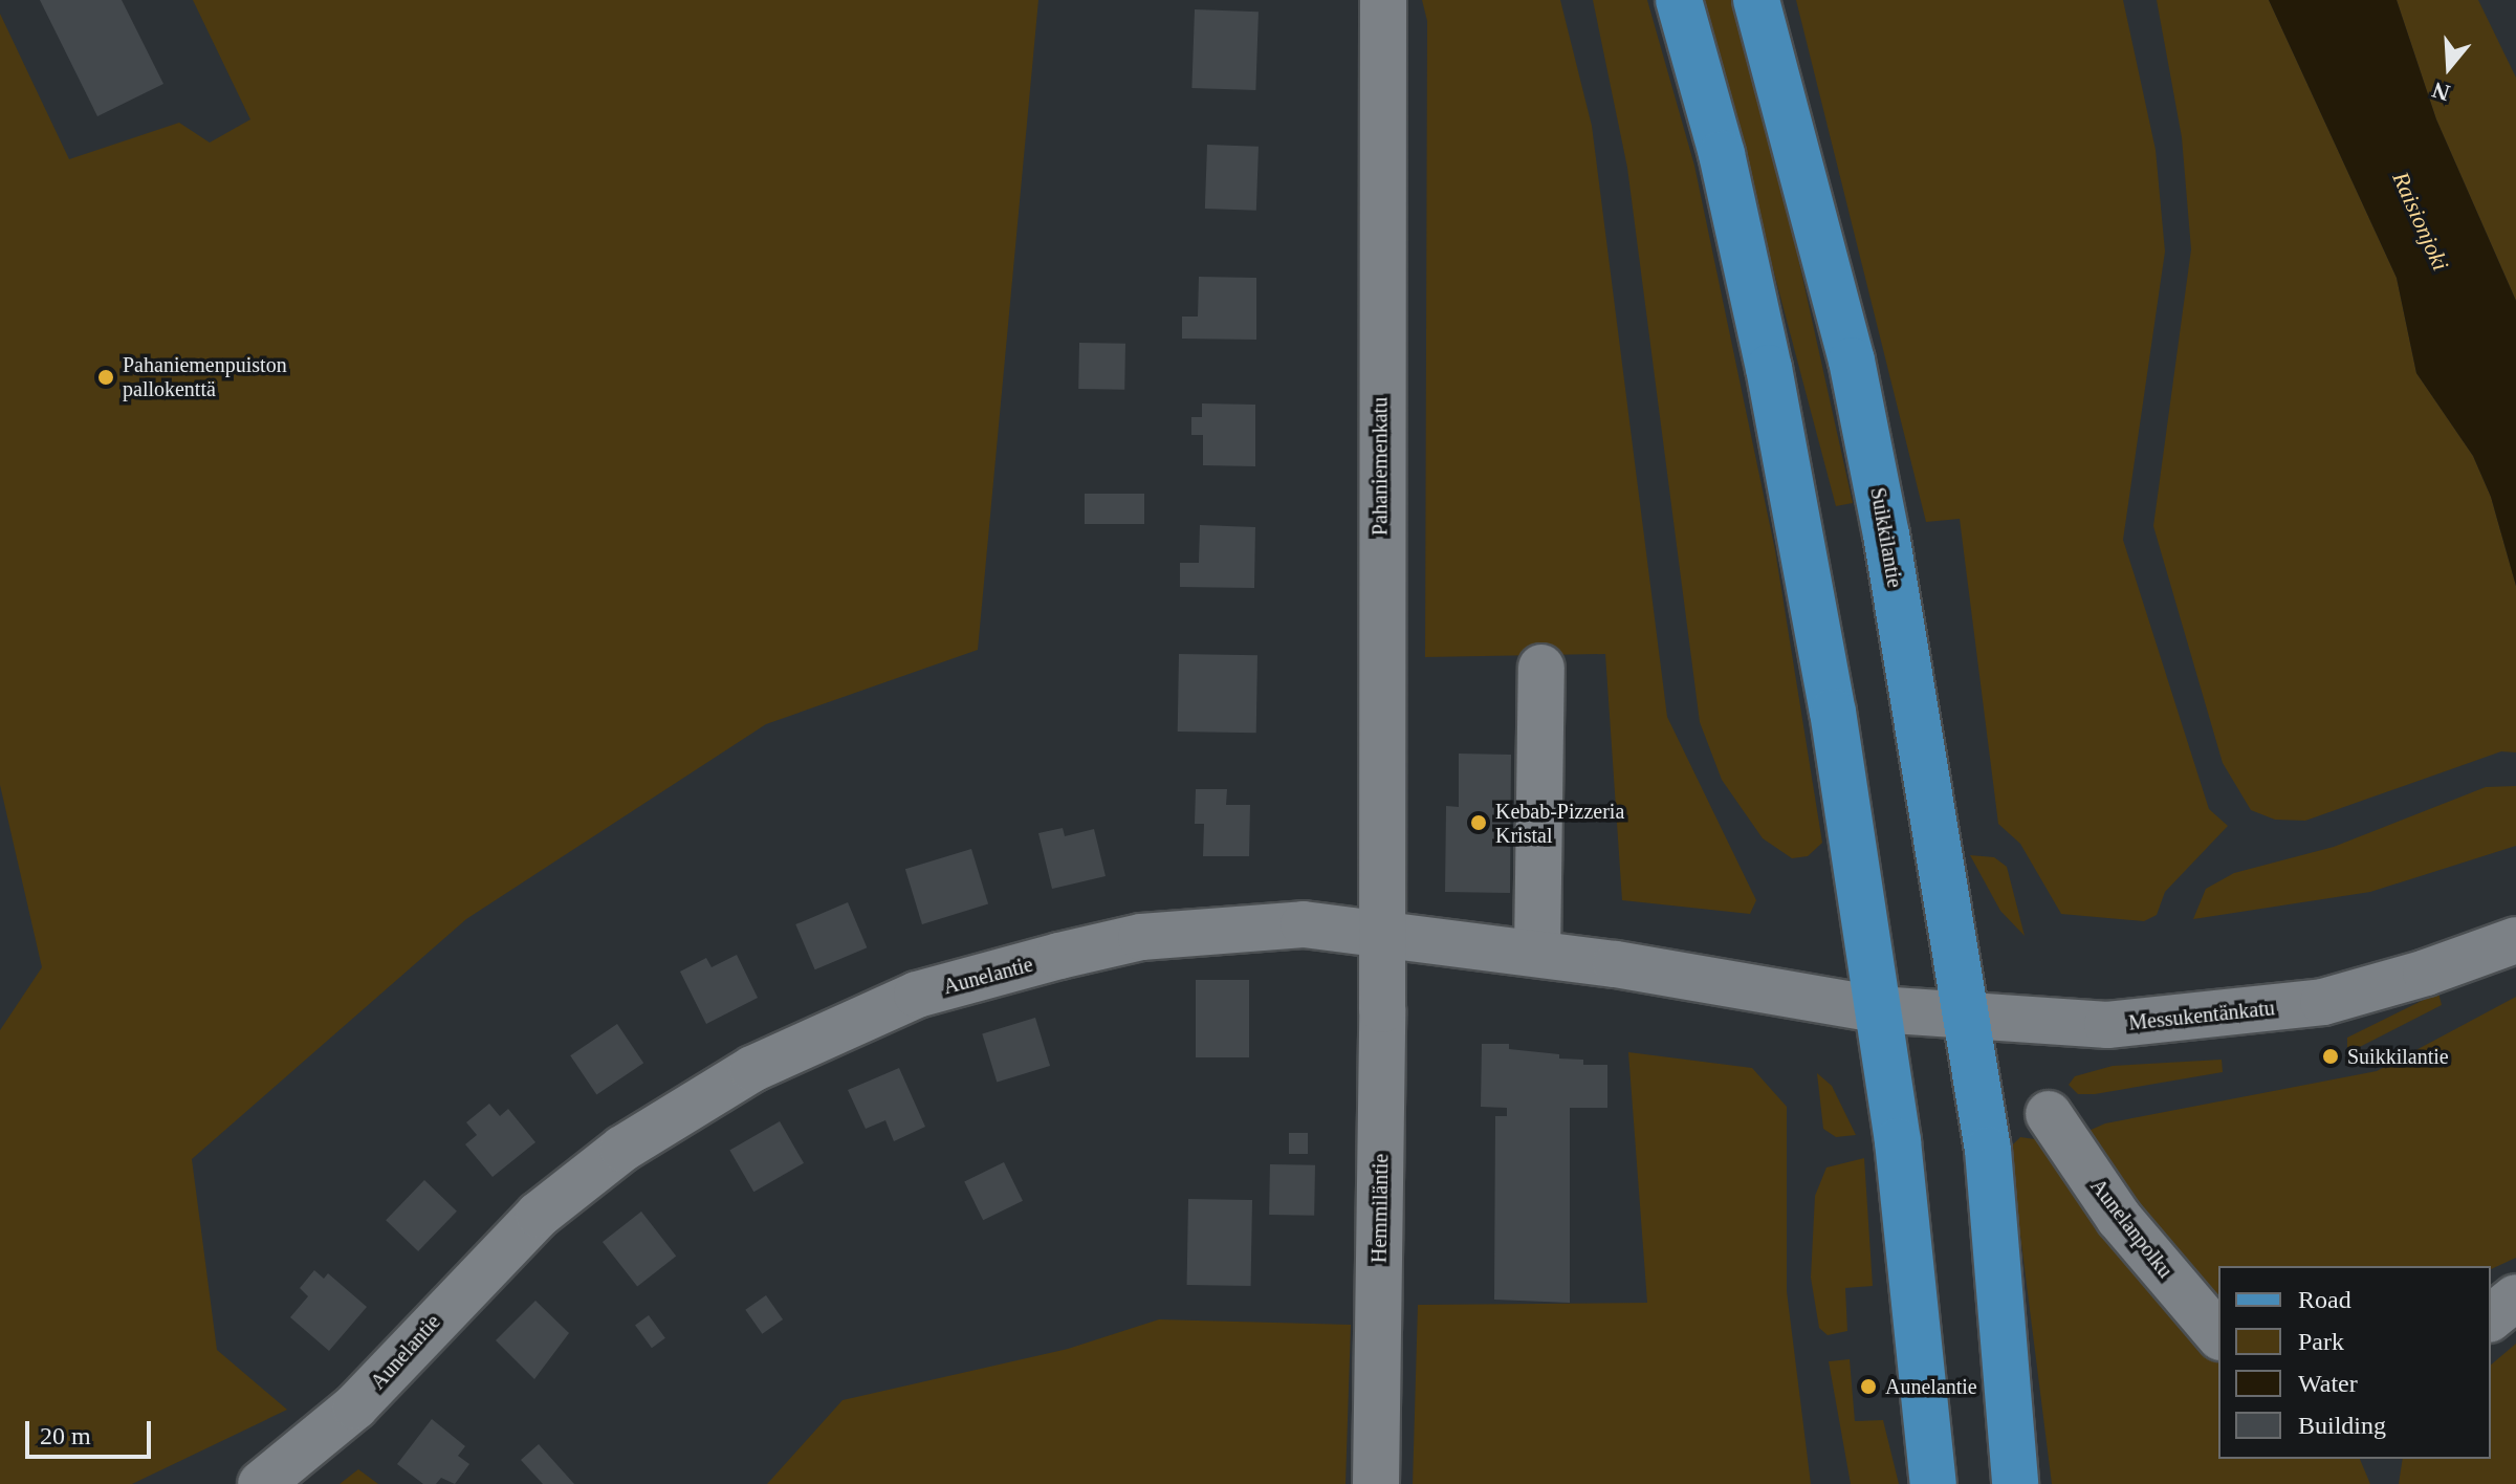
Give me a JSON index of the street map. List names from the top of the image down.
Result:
{
  "streets": {
    "main road": ["Suikkilantie"],
    "street": [
      "Pahaniemenkatu",
      "Aunelantie",
      "Messukentänkatu",
      "Hemmiläntie",
      "Aunelanpolku"
    ]
  },
  "crossings": [
    ["Pahaniemenkatu", "Aunelantie"],
    ["Pahaniemenkatu", "Hemmiläntie"],
    ["Suikkilantie", "Messukentänkatu"],
    ["Aunelantie", "Messukentänkatu"],
    ["Aunelantie", "Hemmiläntie"]
  ],
  "water": ["Raisionjoki"],
  "places": [
    "Pahaniemenpuiston pallokenttä",
    "Kebab-Pizzeria Kristal",
    "Suikkilantie",
    "Aunelantie"
  ],
  "legend": [
    "Road",
    "Park",
    "Water",
    "Building"
  ],
  "scale_bar": "20 m",
  "north": "bottom"
}
